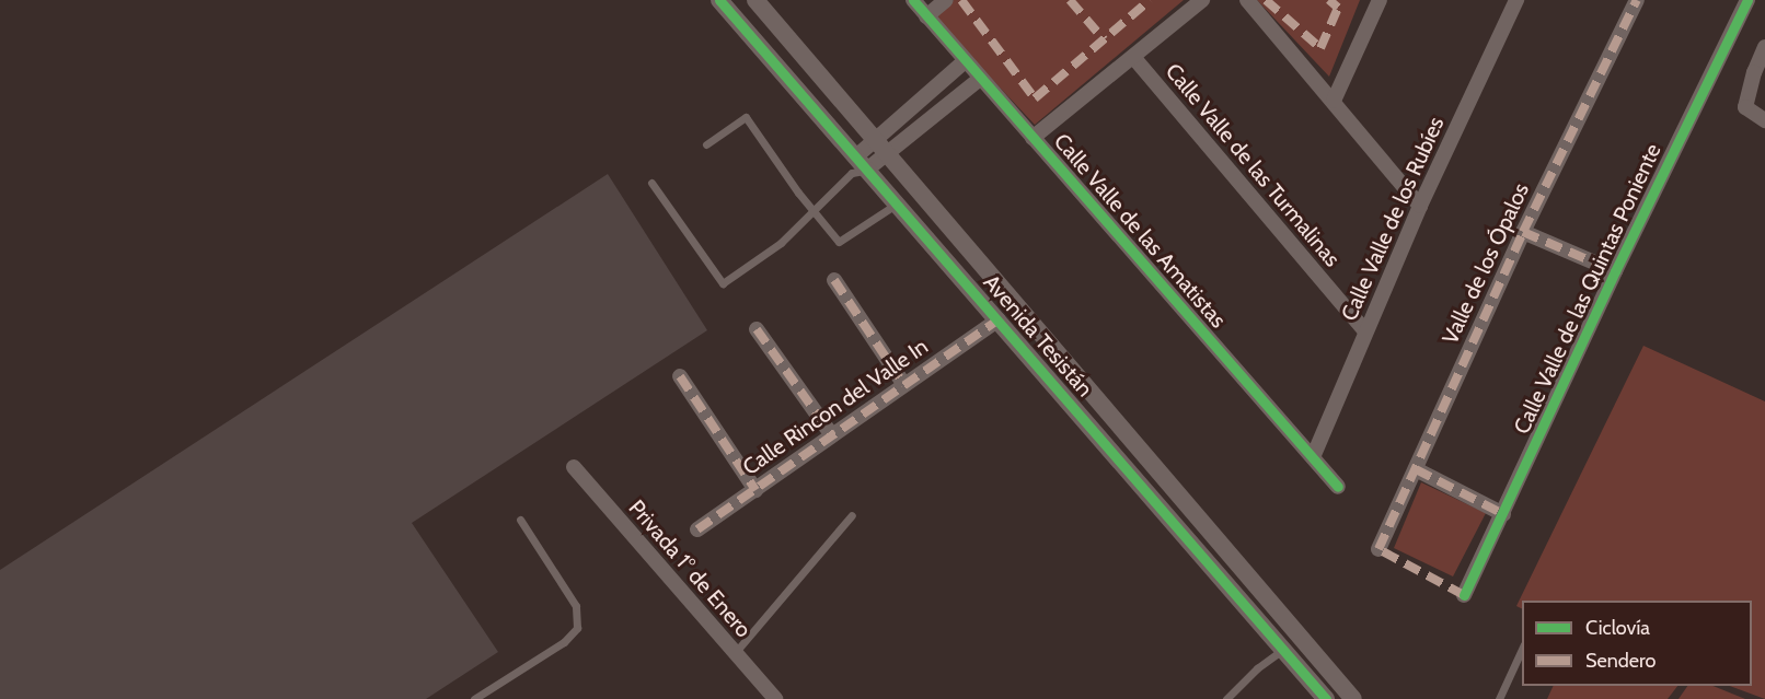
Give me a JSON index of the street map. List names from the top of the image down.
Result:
{
  "streets": {
    "street": [
      "Calle Valle de las Turmalinas",
      "Calle Valle de los Rubíes",
      "Calle Valle de las Amatistas",
      "Valle de los Ópalos",
      "Calle Valle de las Quintas Poniente",
      "Avenida Tesistán",
      "Calle Rincon del Valle In",
      "Privada 1° de Enero"
    ]
  },
  "crossings": [
    ["Calle Valle de las Turmalinas", "Calle Valle de los Rubíes"],
    ["Calle Valle de los Rubíes", "Calle Valle de las Amatistas"],
    ["Avenida Tesistán", "Calle Rincon del Valle In"]
  ],
  "legend": ["Ciclovía", "Sendero"]
}
